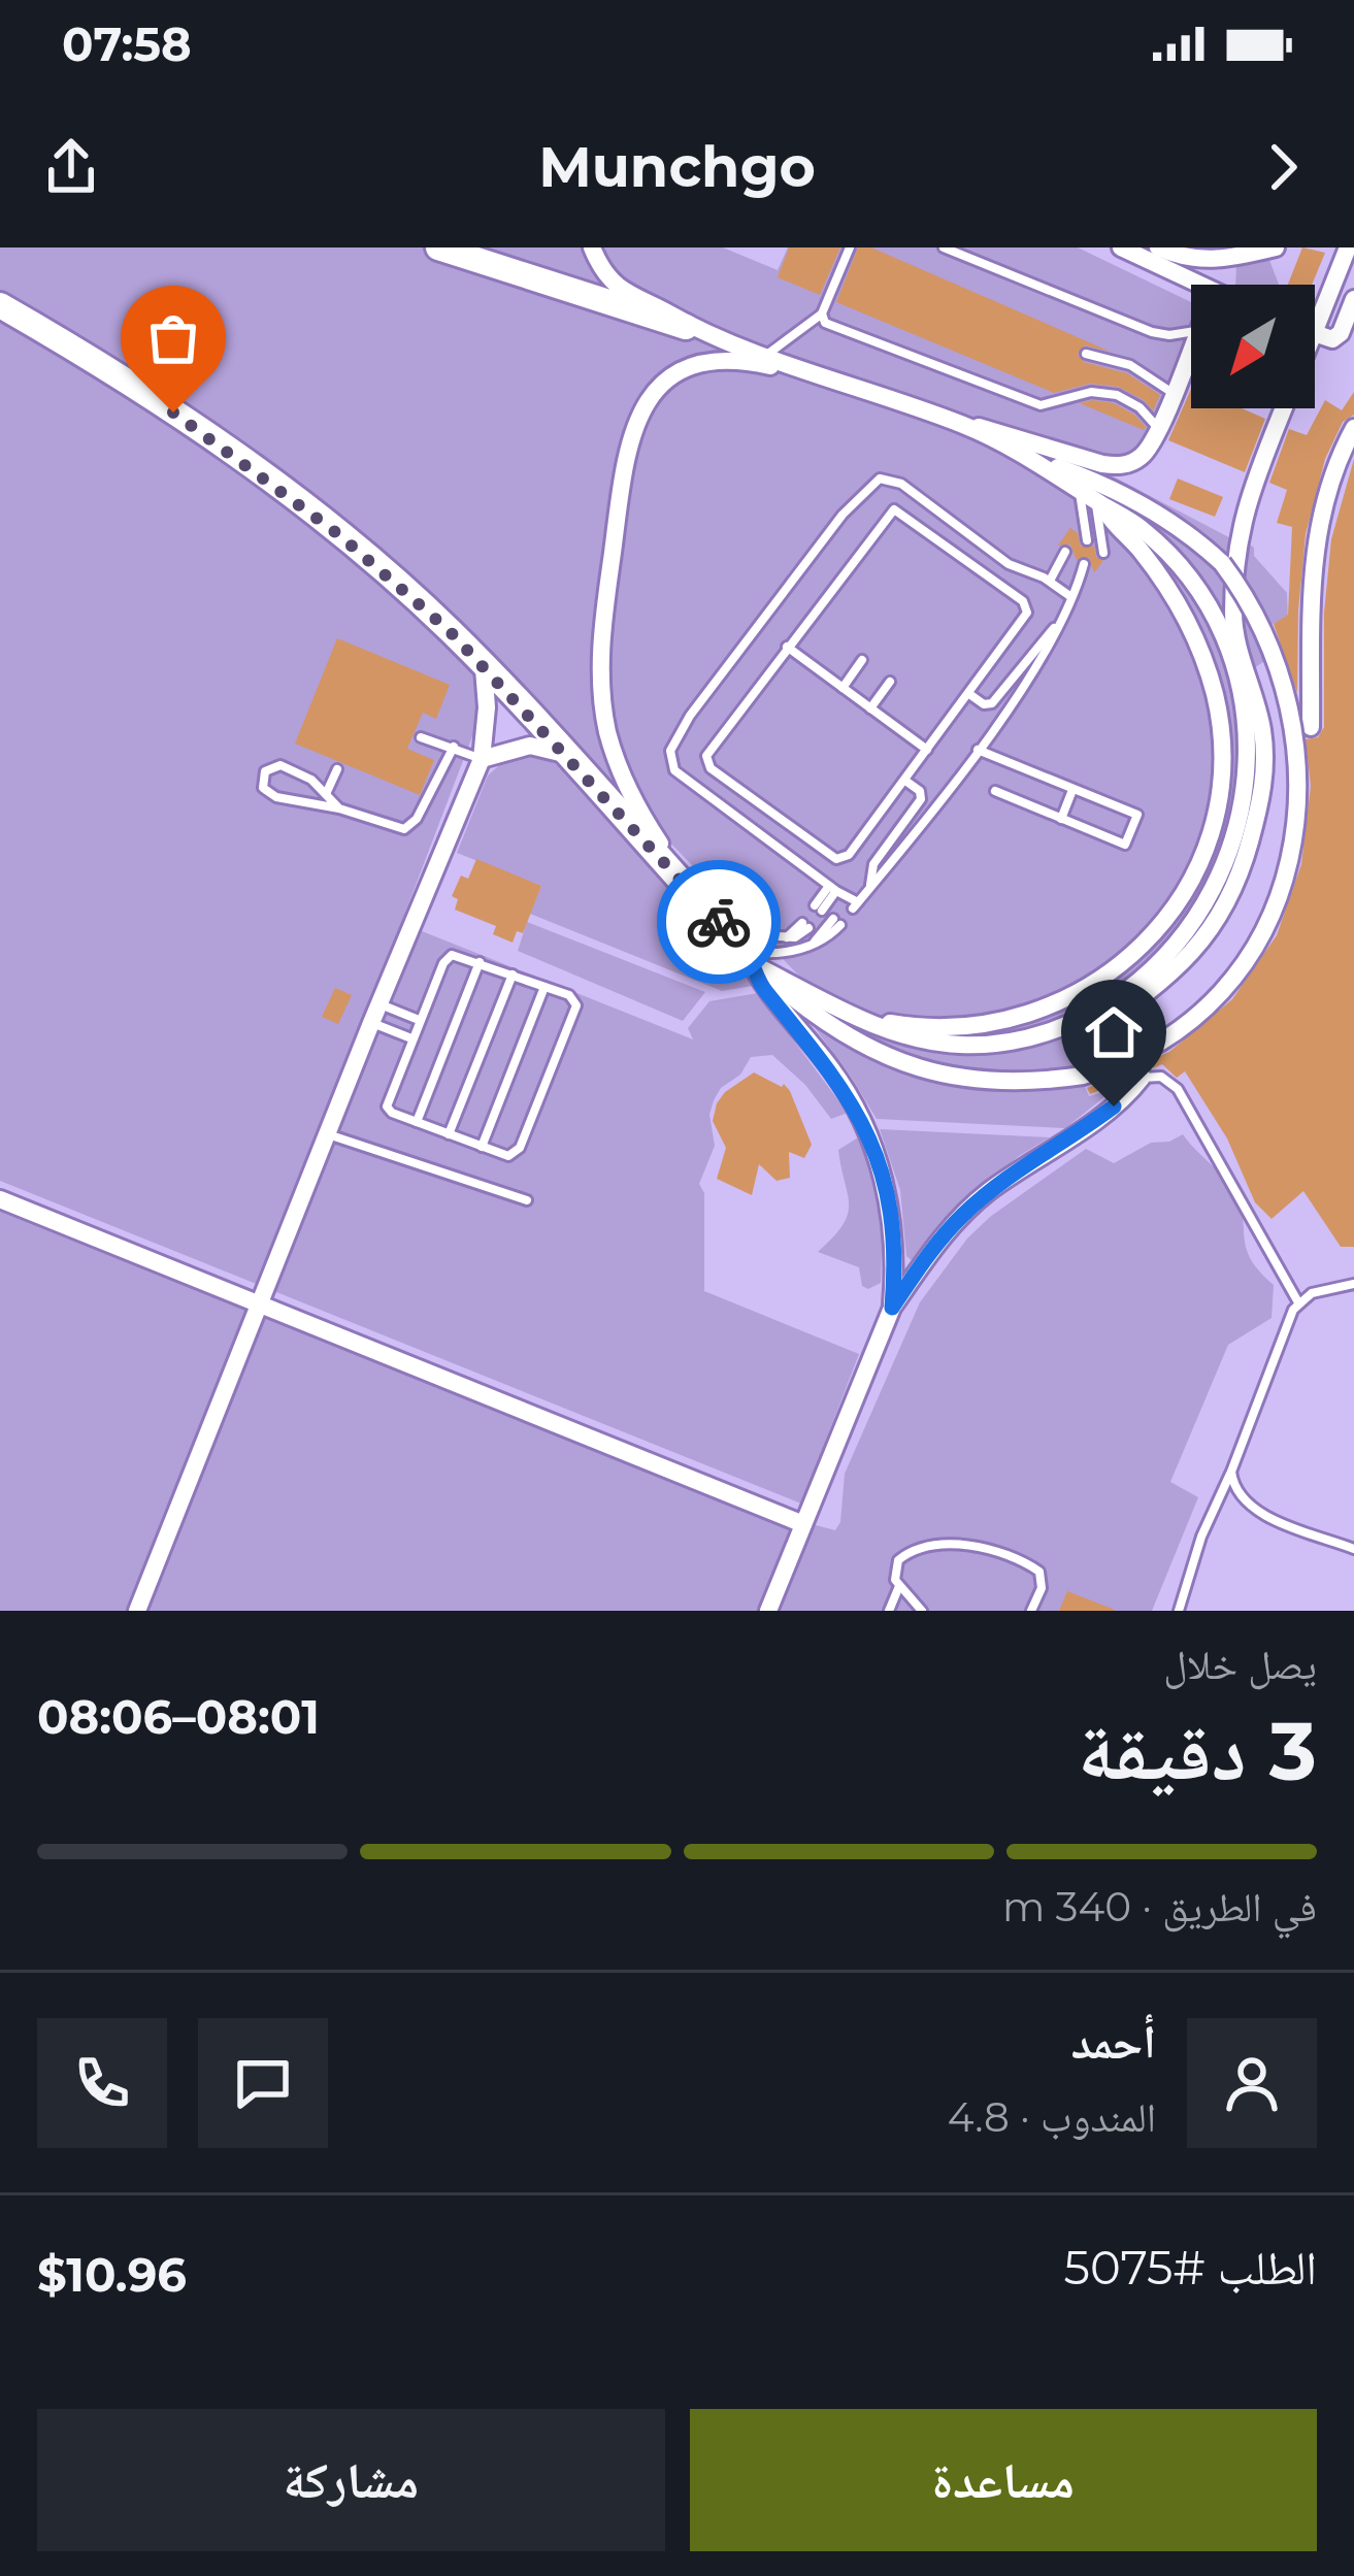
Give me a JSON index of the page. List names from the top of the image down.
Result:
{
  "north": "bottom left",
  "page": {
    "status": "07:58",
    "header": "Munchgo",
    "heading": ["3 دقيقة", "يصل خلال", "08:01–08:06"],
    "panel": [
      "أحمد",
      "المندوب · 4.8",
      "الطلب #5075",
      "$10.96"
    ],
    "bar": "في الطريق · 340 m",
    "buttons": ["مساعدة", "مشاركة"]
  }
}
